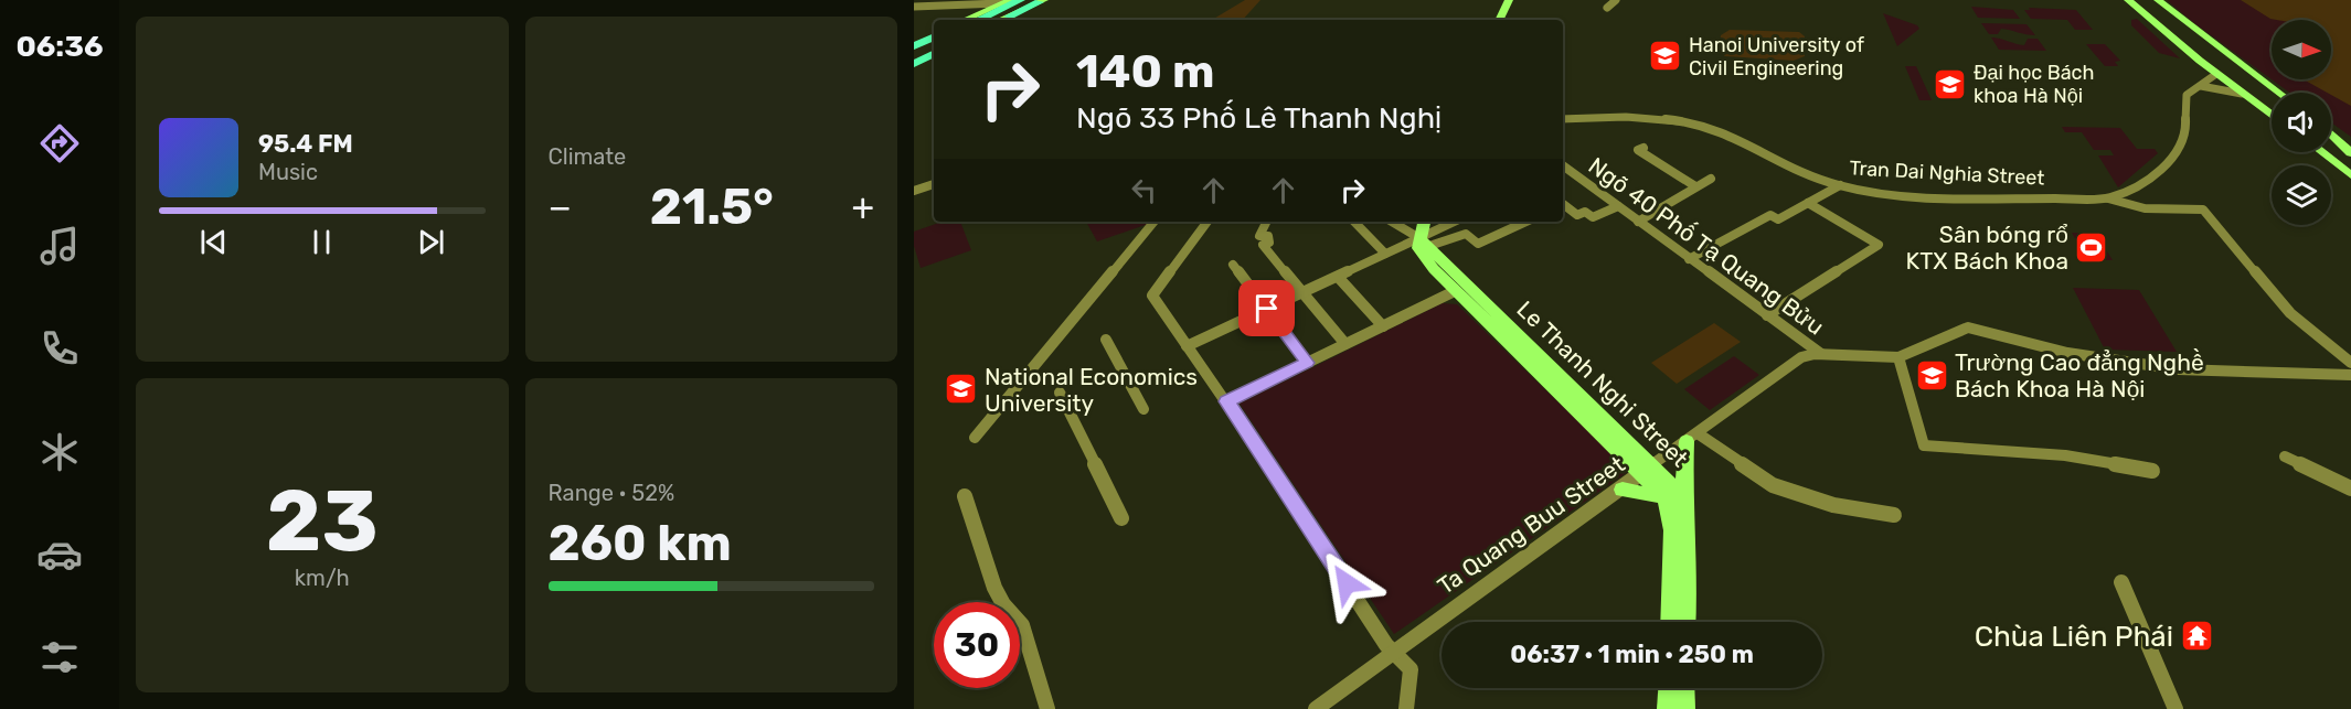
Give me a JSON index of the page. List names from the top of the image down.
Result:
{
  "streets": {
    "main road": ["Le Thanh Nghi Street"],
    "street": ["Tran Dai Nghia Street", "Ngõ 40 Phố Tạ Quang Bửu", "Ta Quang Buu Street"]
  },
  "crossings": [
    ["Ngõ 40 Phố Tạ Quang Bửu", "Ta Quang Buu Street"],
    ["Le Thanh Nghi Street", "Ta Quang Buu Street"]
  ],
  "places": {
    "school or university": [
      "Hanoi University of Civil Engineering",
      "Đại học Bách khoa Hà Nội",
      "Trường Cao đẳng Nghề Bách Khoa Hà Nội",
      "National Economics University"
    ],
    "sports": ["Sân bóng rổ KTX Bách Khoa"],
    "temple": ["Chùa Liên Phái"]
  },
  "north": "right",
  "page": {
    "tabs": "06:36",
    "tile": [
      "Climate",
      ["23", "km/h"],
      ["Range · 52%", "260 km"]
    ],
    "turn": ["140 m", "Ngõ 33 Phố Lê Thanh Nghị"],
    "song": ["95.4 FM", "Music"],
    "heat": ["−", "21.5°", "+"],
    "limit": "30",
    "trip": "06:37 · 1 min · 250 m"
  }
}
